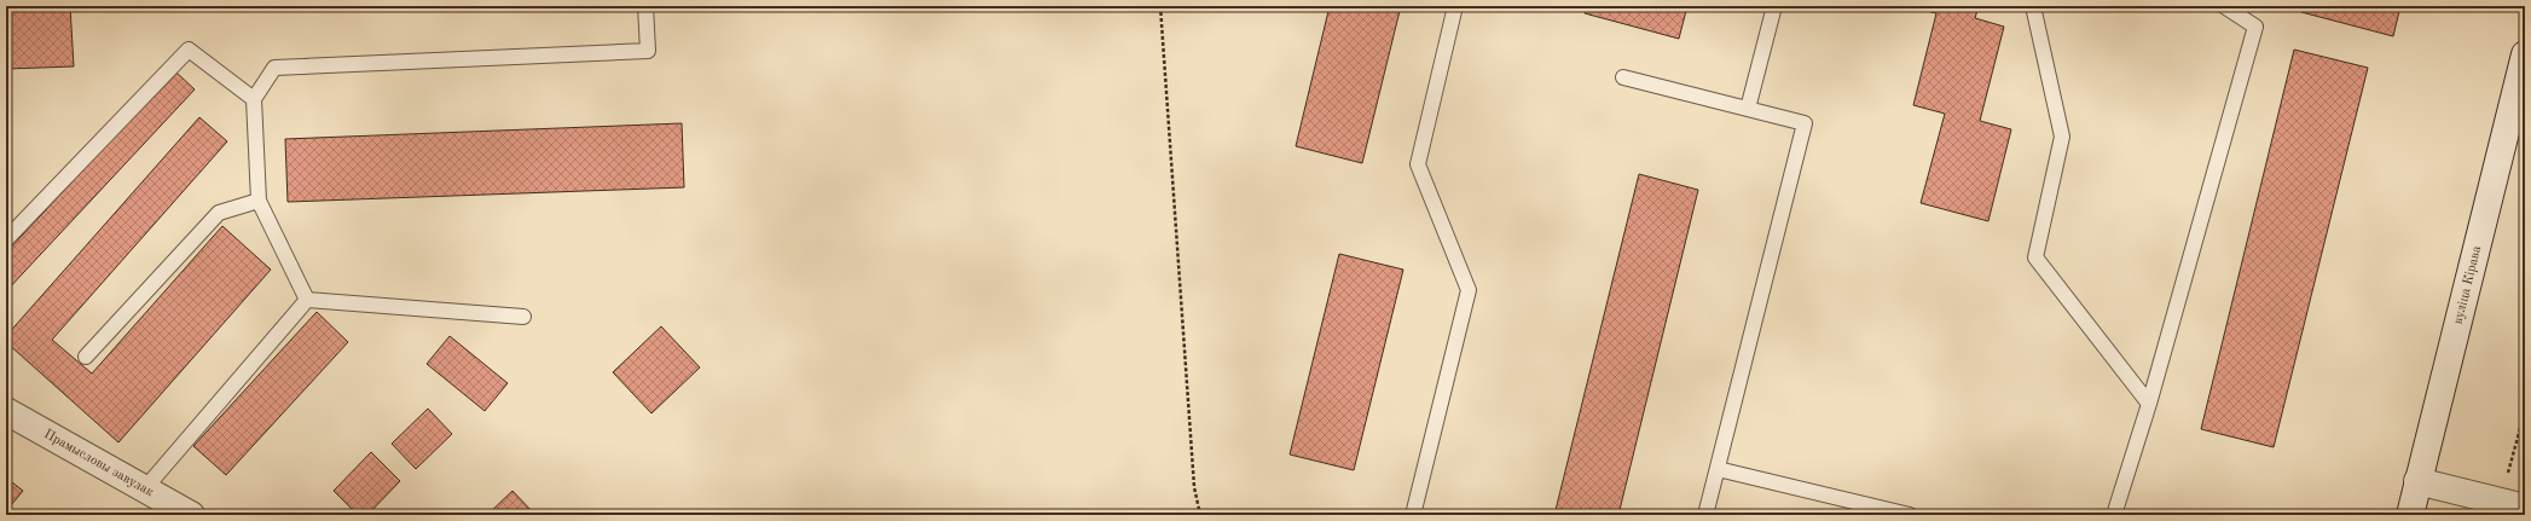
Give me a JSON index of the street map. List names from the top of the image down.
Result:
{
  "streets": {
    "main road": ["вуліца Кірава", "Прамысловы завулак"]
  }
}
